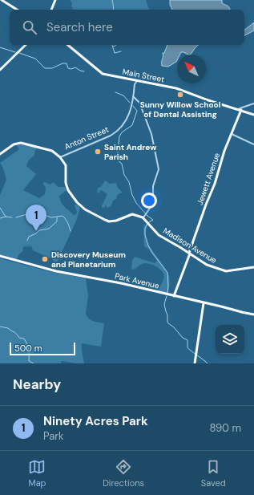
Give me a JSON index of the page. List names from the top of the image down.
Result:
{
  "streets": {
    "main road": [
      "Main Street",
      "Jewett Avenue",
      "Madison Avenue",
      "Park Avenue"
    ],
    "street": ["Anton Street"]
  },
  "crossings": [
    ["Main Street", "Jewett Avenue"],
    ["Jewett Avenue", "Madison Avenue"],
    ["Jewett Avenue", "Park Avenue"]
  ],
  "places": ["Sunny Willow School of Dental Assisting", "Saint Andrew Parish", "Discovery Museum and Planetarium"],
  "scale_bar": "500 m",
  "north": "top left",
  "page": {
    "search": "Search here",
    "pins": "1",
    "scale": "500 m",
    "heading": "Nearby",
    "list": [
      {
        "mark": "1",
        "name": "Ninety Acres Park",
        "note": "Park",
        "value": "890 m"
      }
    ],
    "nav": ["Map", "Directions", "Saved"]
  }
}
